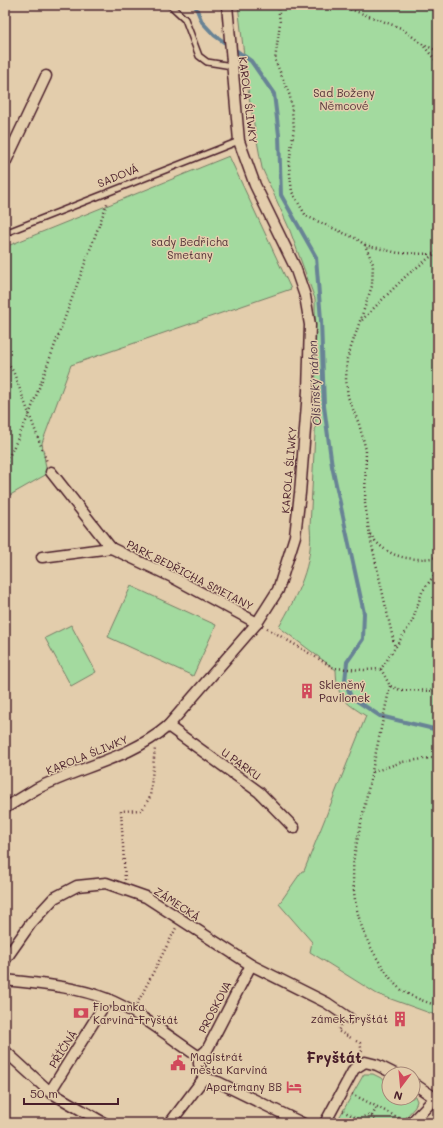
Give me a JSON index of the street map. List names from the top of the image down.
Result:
{
  "streets": {
    "street": [
      "KAROLA ŚLIWKY",
      "PARK BEDŘICHA SMETANY",
      "U PARKU",
      "ZÁMECKÁ",
      "PROSKOVA",
      "PŘÍČNÁ"
    ],
    "lane": ["SADOVÁ"]
  },
  "crossings": [
    ["KAROLA ŚLIWKY", "SADOVÁ"],
    ["KAROLA ŚLIWKY", "PARK BEDŘICHA SMETANY"],
    ["KAROLA ŚLIWKY", "U PARKU"],
    ["ZÁMECKÁ", "PROSKOVA"]
  ],
  "districts": ["Fryštát"],
  "water": ["Olšinský náhon"],
  "parks": ["Sad Boženy Němcové", "sady Bedřicha Smetany"],
  "places": {
    "building": ["Skleněný Pavilonek", "zámek Fryštát"],
    "bank": ["Fio banka Karviná-Fryštát"],
    "public building": ["Magistrát města Karviná"],
    "hotel": ["Apartmany BB"]
  },
  "scale_bar": "50 m",
  "north": "bottom"
}
